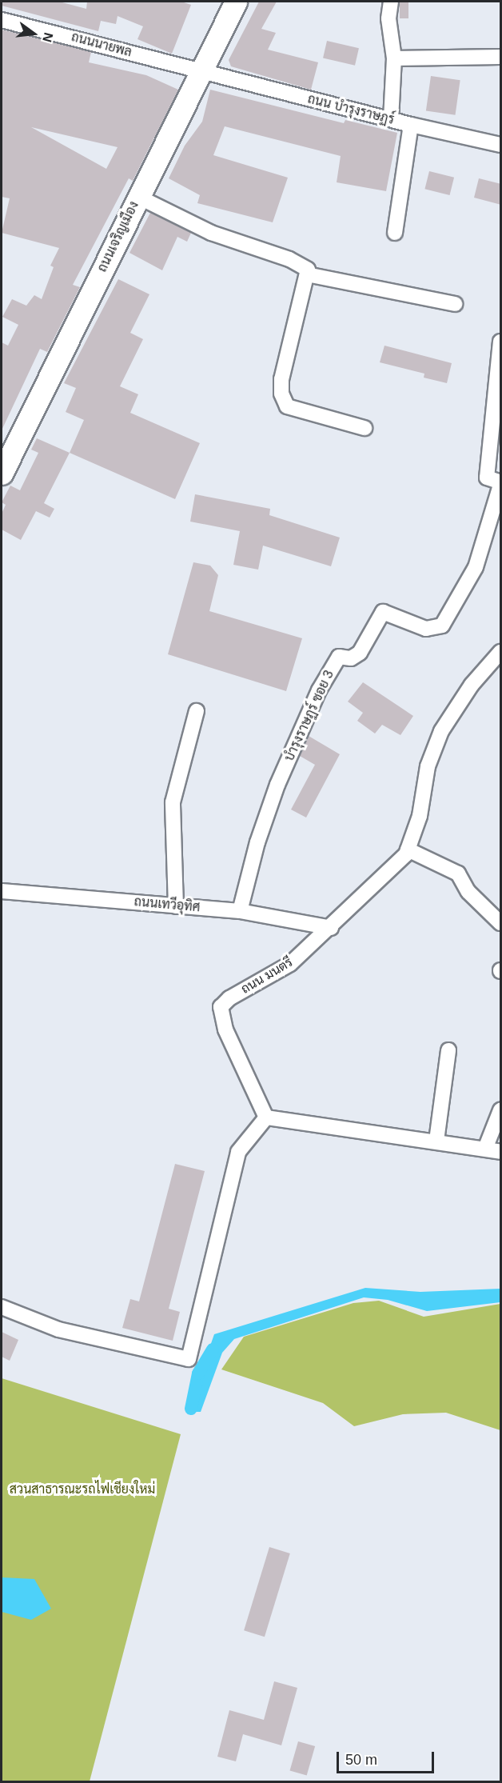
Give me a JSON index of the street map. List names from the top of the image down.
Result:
{
  "streets": {
    "main road": ["ถนนเจริญเมือง"],
    "street": [
      "ถนนนายพล",
      "ถนน บำรุงราษฏร์",
      "บำรุงราษฏร์ ซอย 3",
      "ถนนเทวีอุทิศ",
      "ถนน มนตรี"
    ]
  },
  "crossings": [
    ["ถนนนายพล", "ถนน บำรุงราษฏร์"],
    ["ถนนนายพล", "ถนนเจริญเมือง"],
    ["ถนน บำรุงราษฏร์", "ถนนเจริญเมือง"],
    ["บำรุงราษฏร์ ซอย 3", "ถนนเทวีอุทิศ"],
    ["ถนนเทวีอุทิศ", "ถนน มนตรี"]
  ],
  "parks": ["สวนสาธารณะรถไฟเชียงใหม่"],
  "scale_bar": "50 m",
  "north": "right"
}
